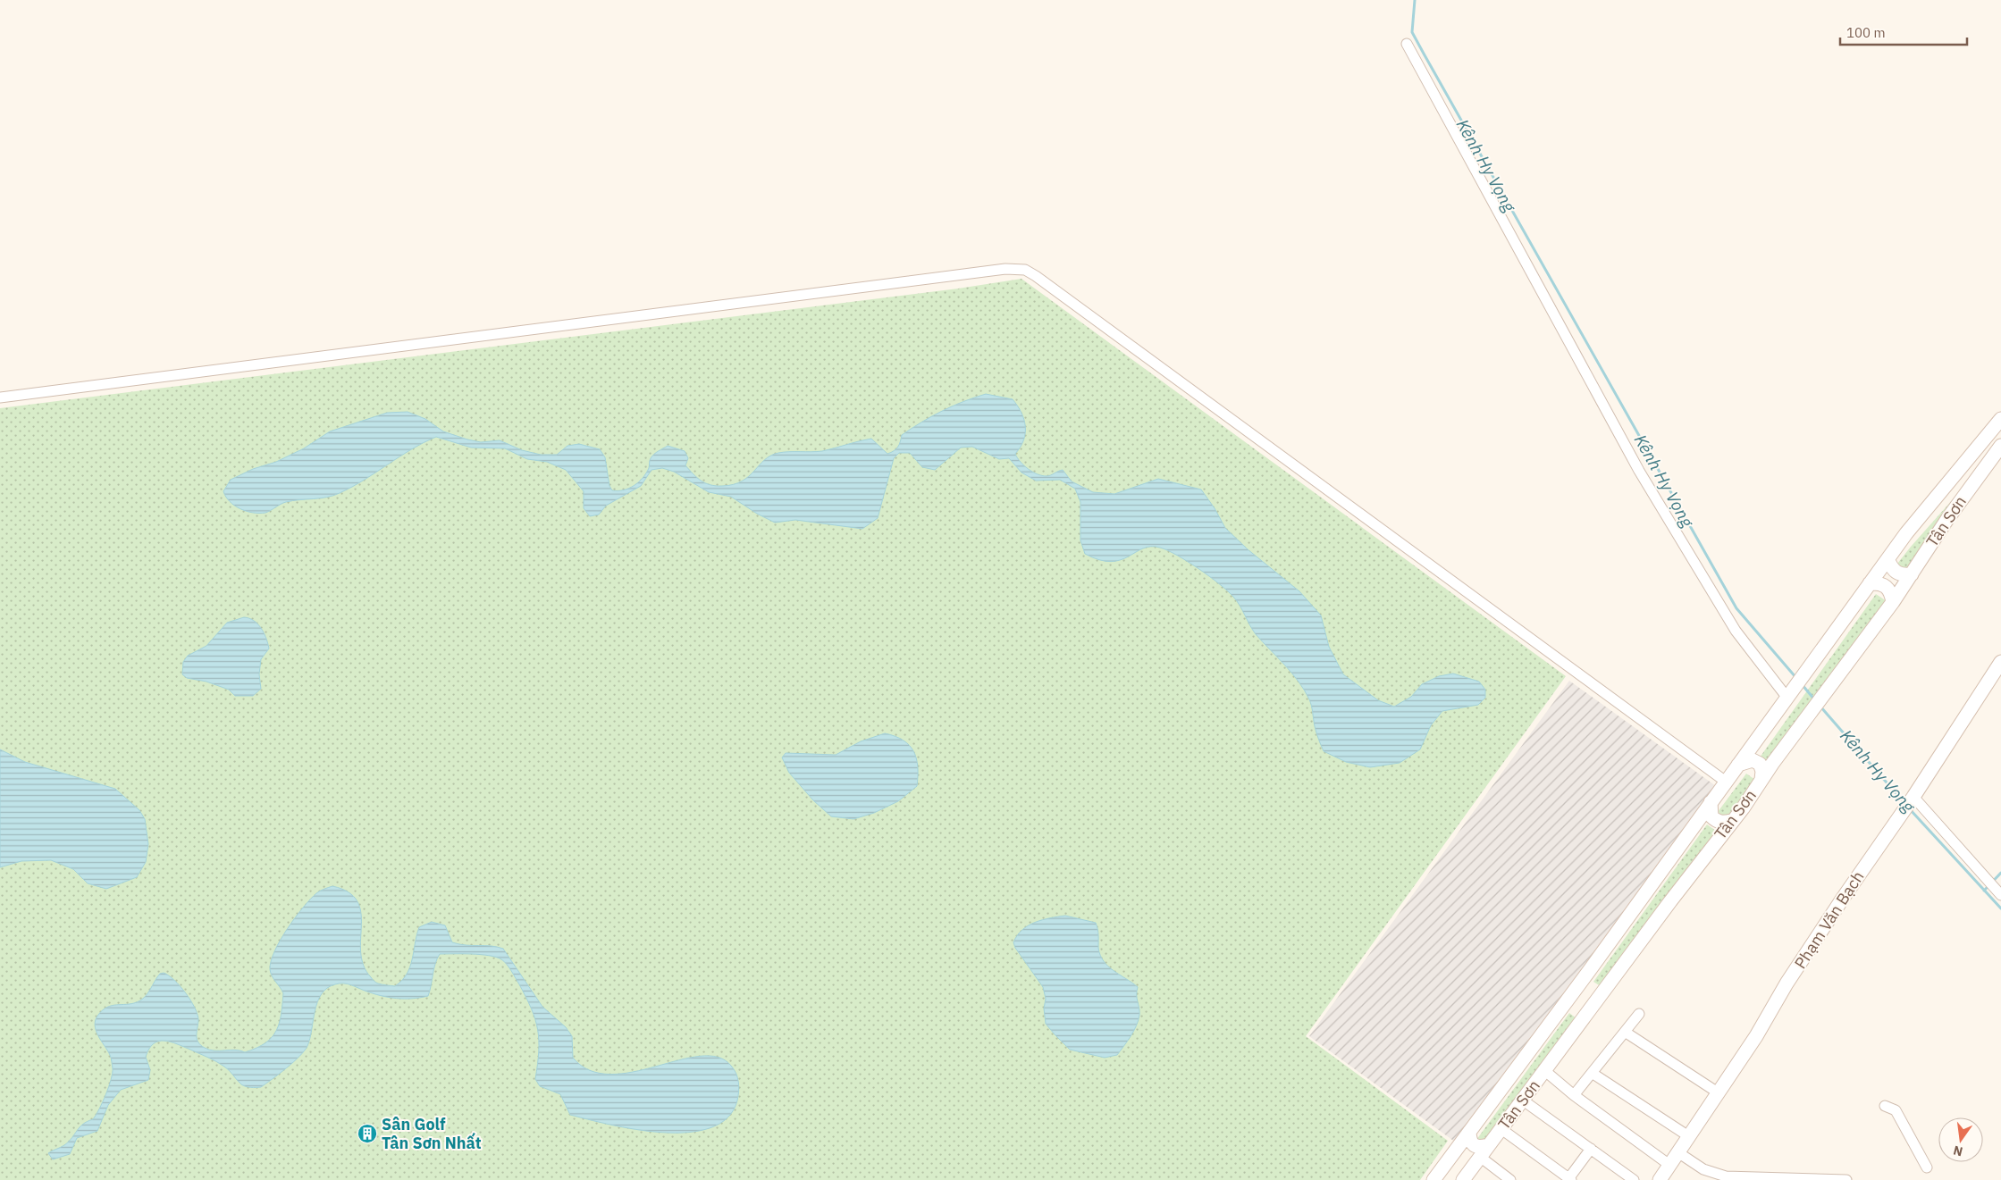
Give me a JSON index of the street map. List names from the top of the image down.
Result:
{
  "streets": {
    "street": ["Tân Sơn", "Phạm Văn Bạch"]
  },
  "water": ["Kênh Hy Vọng"],
  "places": {
    "building": ["Sân Golf Tân Sơn Nhất"]
  },
  "scale_bar": "100 m",
  "north": "bottom"
}
